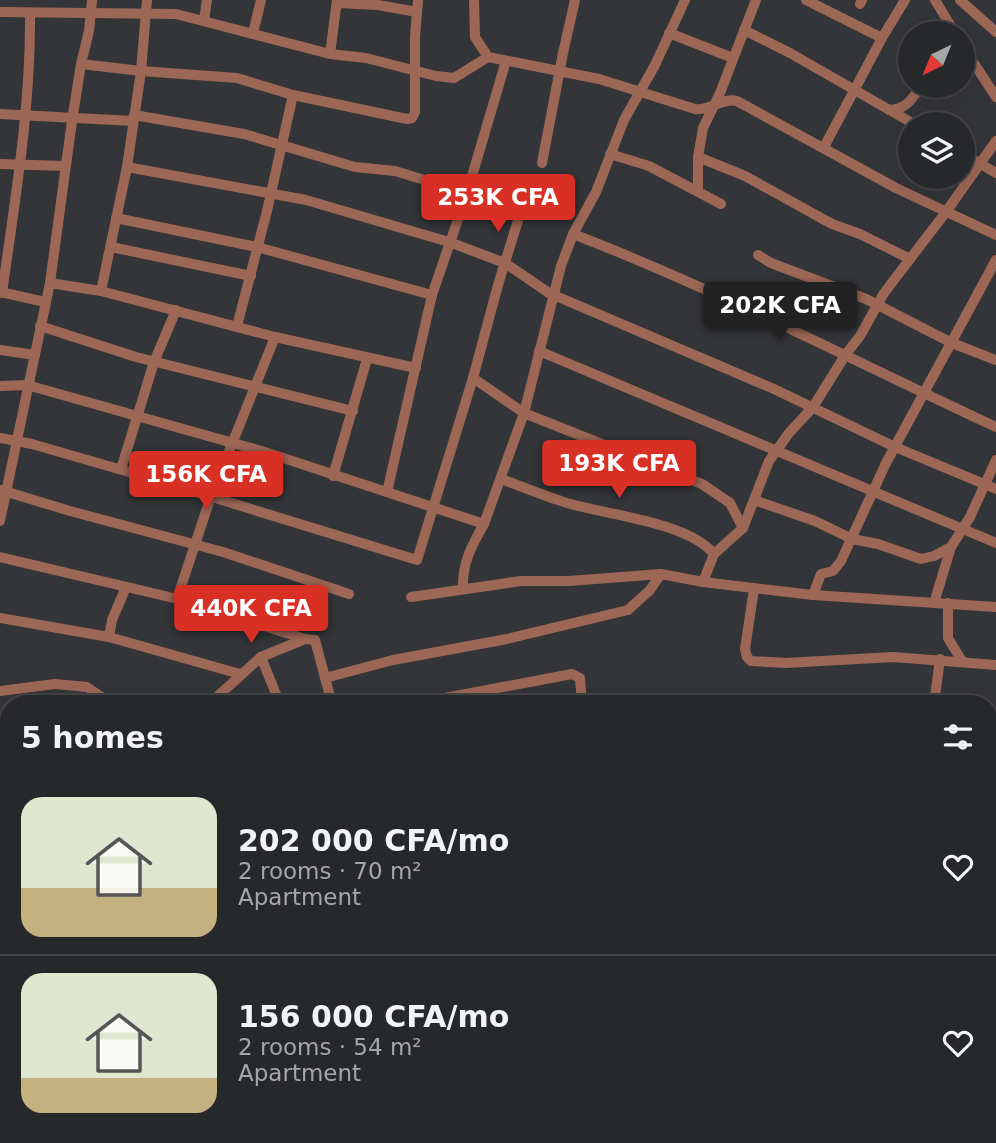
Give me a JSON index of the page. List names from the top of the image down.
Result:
{
  "north": "bottom left",
  "page": {
    "price": [
      "253K CFA",
      "202K CFA",
      "193K CFA",
      "156K CFA",
      "440K CFA"
    ],
    "heading": "5 homes",
    "list": [
      {
        "name": "202 000 CFA/mo",
        "note": "2 rooms · 70 m² · Apartment"
      },
      {
        "name": "156 000 CFA/mo",
        "note": "2 rooms · 54 m² · Apartment"
      }
    ]
  }
}
